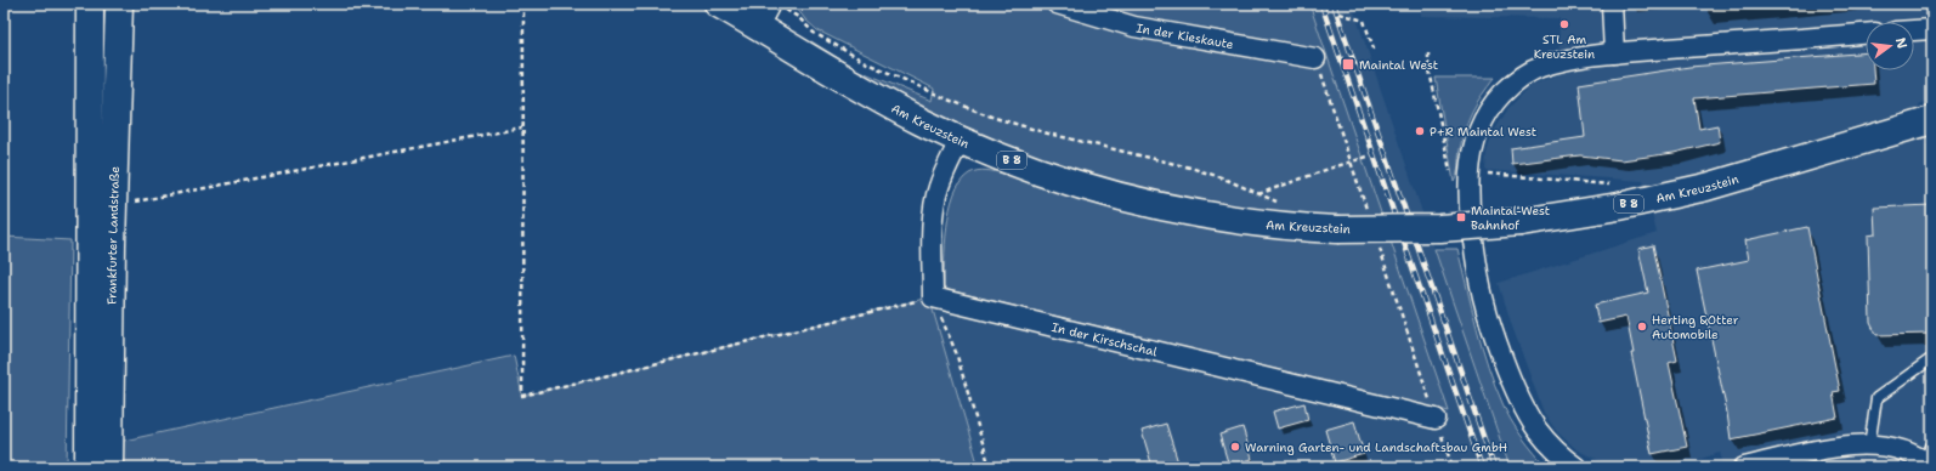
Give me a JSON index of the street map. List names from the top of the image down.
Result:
{
  "streets": {
    "main road": ["Am Kreuzstein", "B 8", "Frankfurter Landstraße"],
    "street": ["In der Kieskaute", "In der Kirschschal"]
  },
  "places": {
    "other": [
      "STL Am Kreuzstein",
      "P+R Maintal West",
      "Herting &Otter Automobile",
      "Warning Garten- und Landschaftsbau GmbH"
    ],
    "transit": ["Maintal West", "Maintal-West Bahnhof"]
  },
  "north": "right"
}
